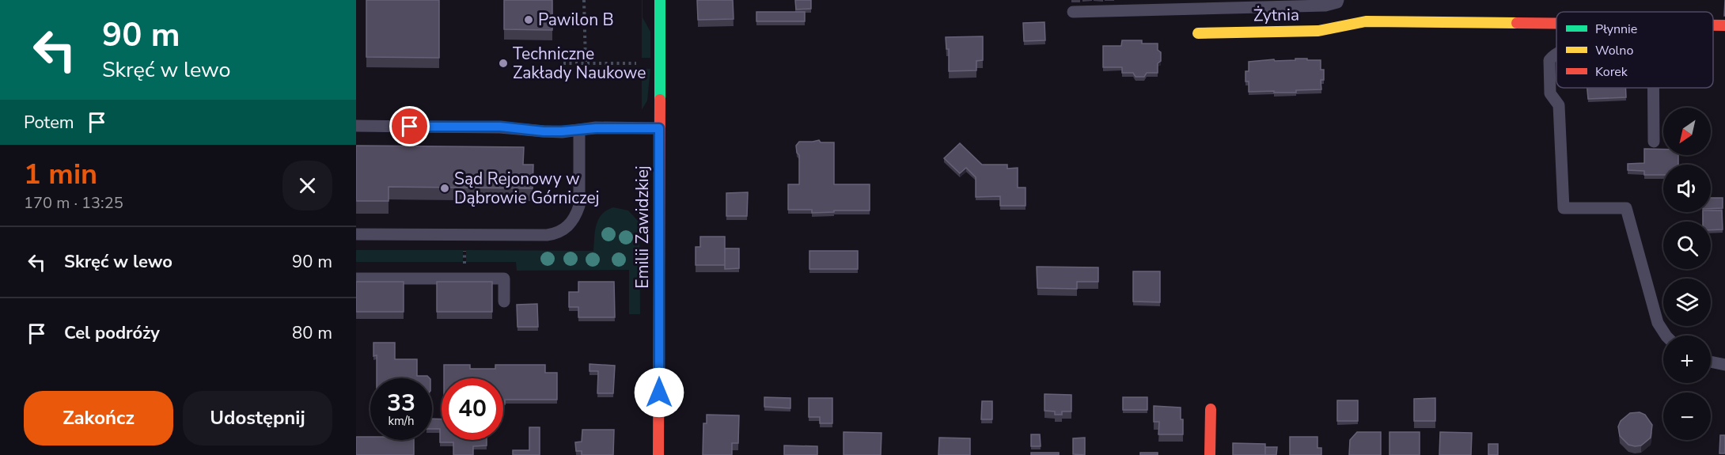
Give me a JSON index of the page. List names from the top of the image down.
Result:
{
  "streets": {
    "street": ["Żytnia", "Emilii Zawidzkiej"]
  },
  "places": ["Pawilon B", "Techniczne Zakłady Naukowe", "Sąd Rejonowy w Dąbrowie Górniczej"],
  "legend": ["Płynnie", "Wolno", "Korek"],
  "north": "bottom left",
  "page": {
    "turn": ["90 m", "Skręć w lewo"],
    "then": "Potem",
    "map_buttons": ["+", "−"],
    "heading": ["1 min", "170 m · 13:25"],
    "list": [
      {
        "name": "Skręć w lewo",
        "value": "90 m"
      },
      {
        "name": "Cel podróży",
        "value": "80 m"
      }
    ],
    "speed": "33 km/h",
    "limit": "40",
    "buttons": ["Zakończ", "Udostępnij"]
  }
}
